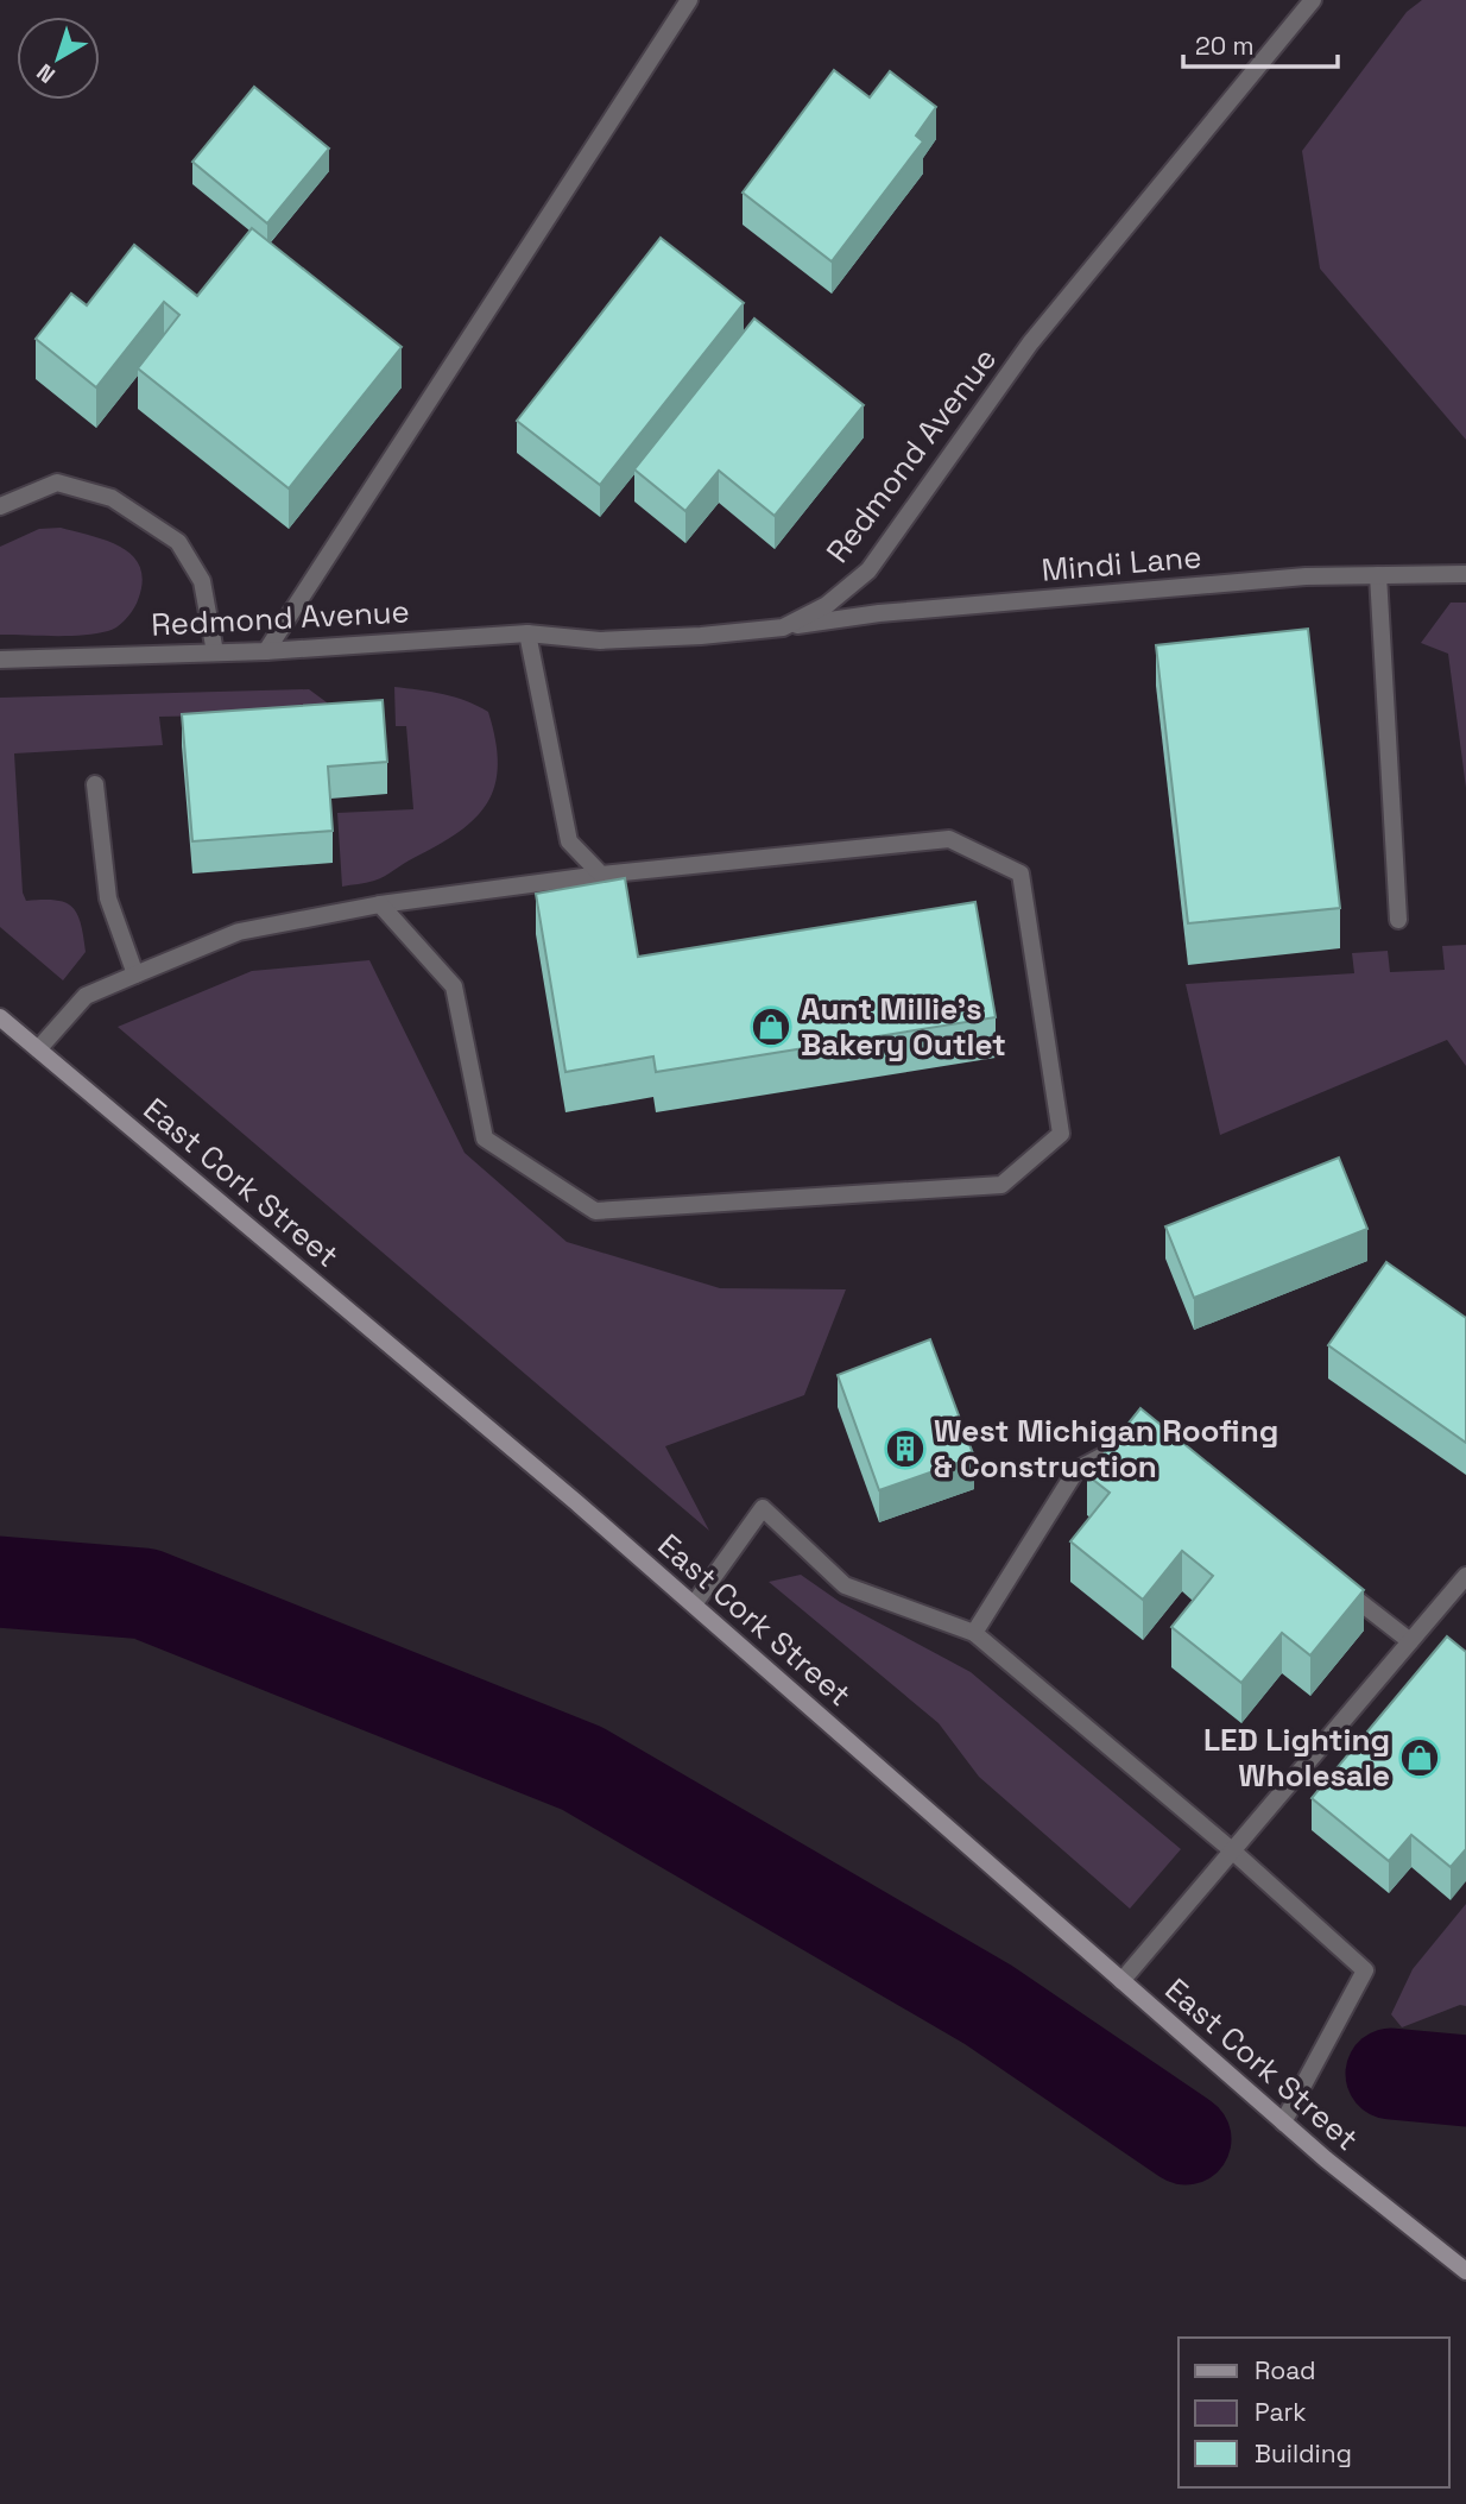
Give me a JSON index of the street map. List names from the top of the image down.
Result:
{
  "streets": {
    "street": ["Redmond Avenue", "Mindi Lane", "East Cork Street"]
  },
  "crossings": [
    ["Redmond Avenue", "Mindi Lane"]
  ],
  "places": {
    "shop": ["Aunt Millie's Bakery Outlet", "LED Lighting Wholesale"],
    "building": ["West Michigan Roofing & Construction"]
  },
  "legend": ["Road", "Park", "Building"],
  "scale_bar": "20 m",
  "north": "bottom left"
}
